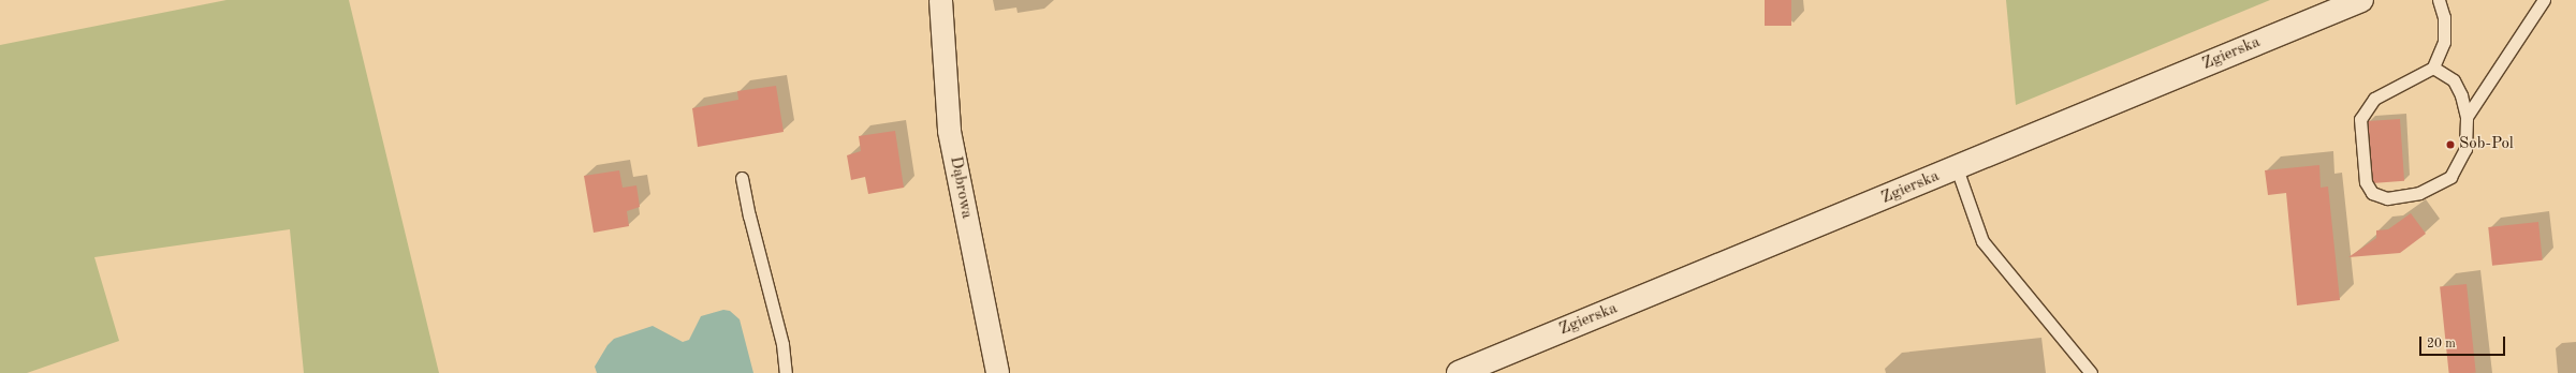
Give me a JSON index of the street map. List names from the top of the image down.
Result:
{
  "streets": {
    "main road": ["Zgierska"],
    "street": ["Dąbrowa"]
  },
  "places": ["Sob-Pol"],
  "scale_bar": "20 m"
}
